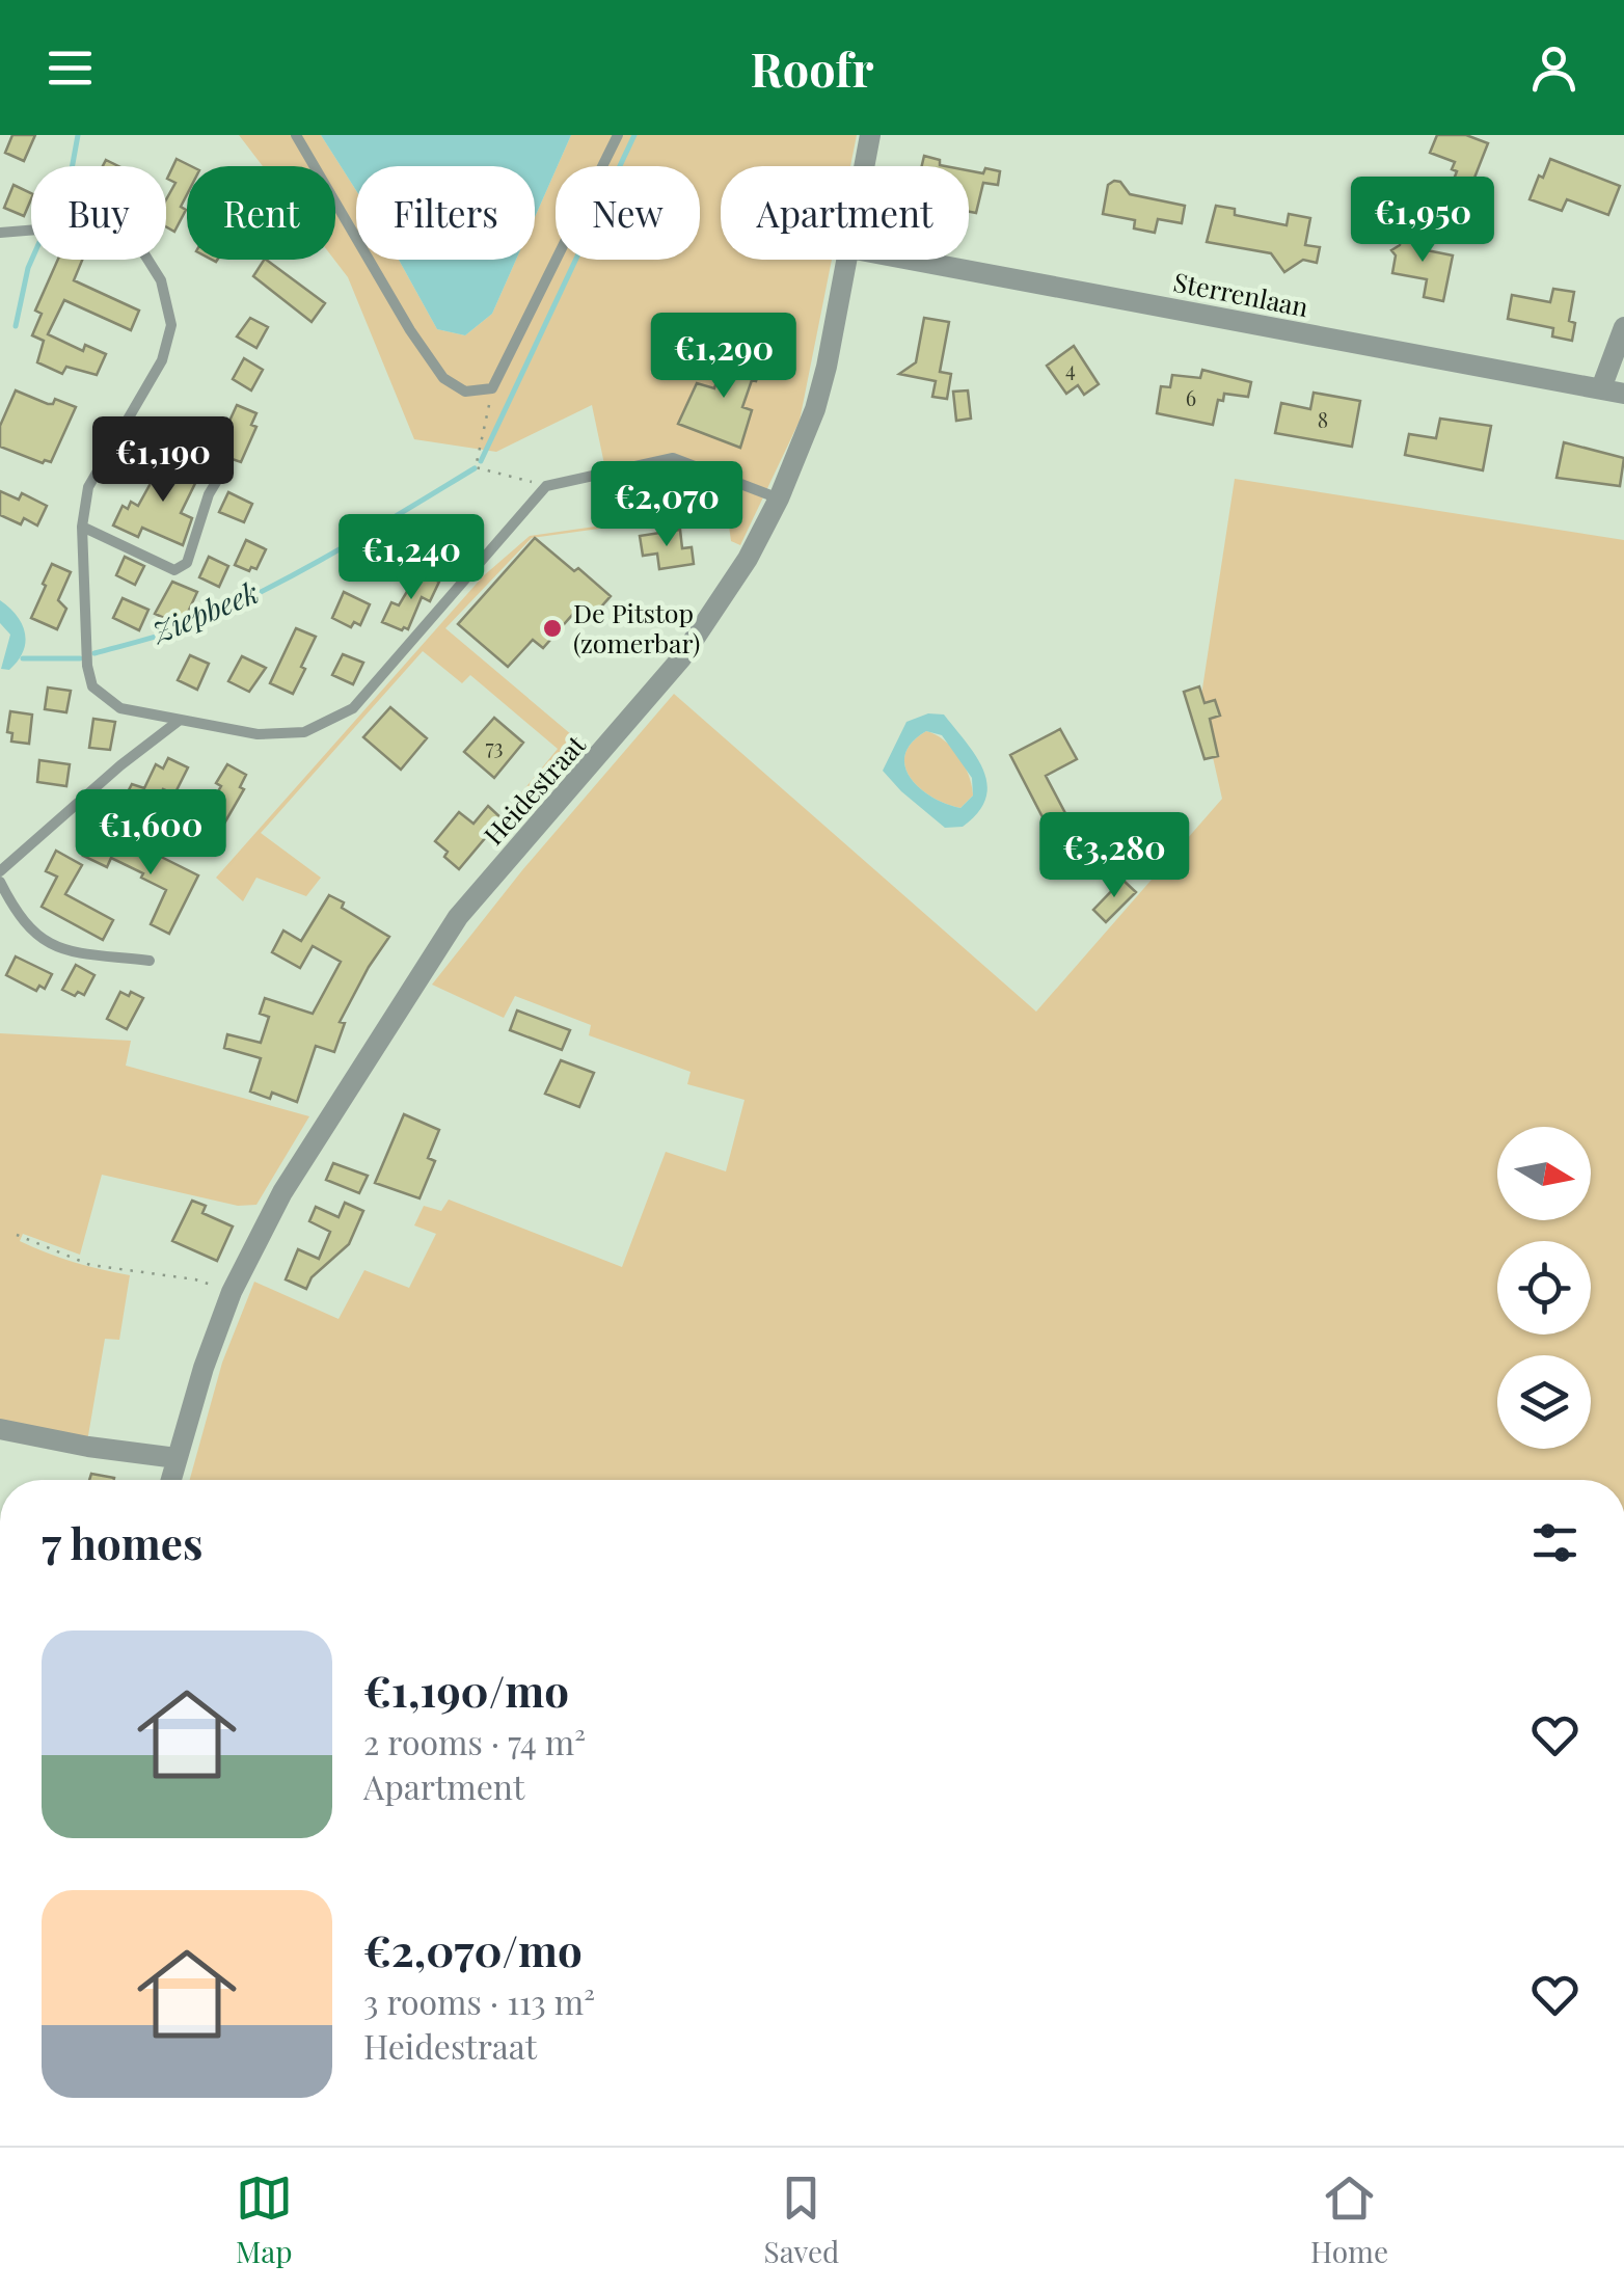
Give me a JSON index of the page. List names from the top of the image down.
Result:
{
  "streets": {
    "street": ["Sterrenlaan", "Heidestraat"]
  },
  "water": ["Ziepbeek"],
  "places": ["De Pitstop (zomerbar)"],
  "house_numbers": [
    "4",
    "6",
    "8",
    "73"
  ],
  "north": "right",
  "page": {
    "header": "Roofr",
    "chip": [
      "Buy",
      "Rent",
      "Filters",
      "New",
      "Apartment"
    ],
    "price": [
      "€1,950",
      "€1,290",
      "€1,190",
      "€2,070",
      "€1,240",
      "€1,600",
      "€3,280"
    ],
    "heading": "7 homes",
    "list": [
      {
        "name": "€1,190/mo",
        "note": "2 rooms · 74 m² · Apartment"
      },
      {
        "name": "€2,070/mo",
        "note": "3 rooms · 113 m² · Heidestraat"
      }
    ],
    "tabs": ["Map", "Saved", "Home"]
  }
}
